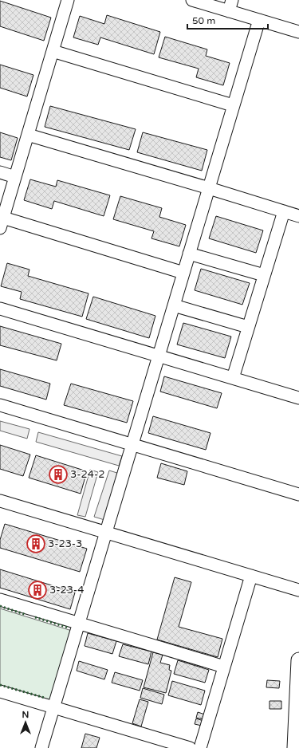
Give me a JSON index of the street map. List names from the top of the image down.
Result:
{
  "places": {
    "building": ["3-24-2", "3-23-3", "3-23-4"]
  },
  "scale_bar": "50 m",
  "north": "top"
}
